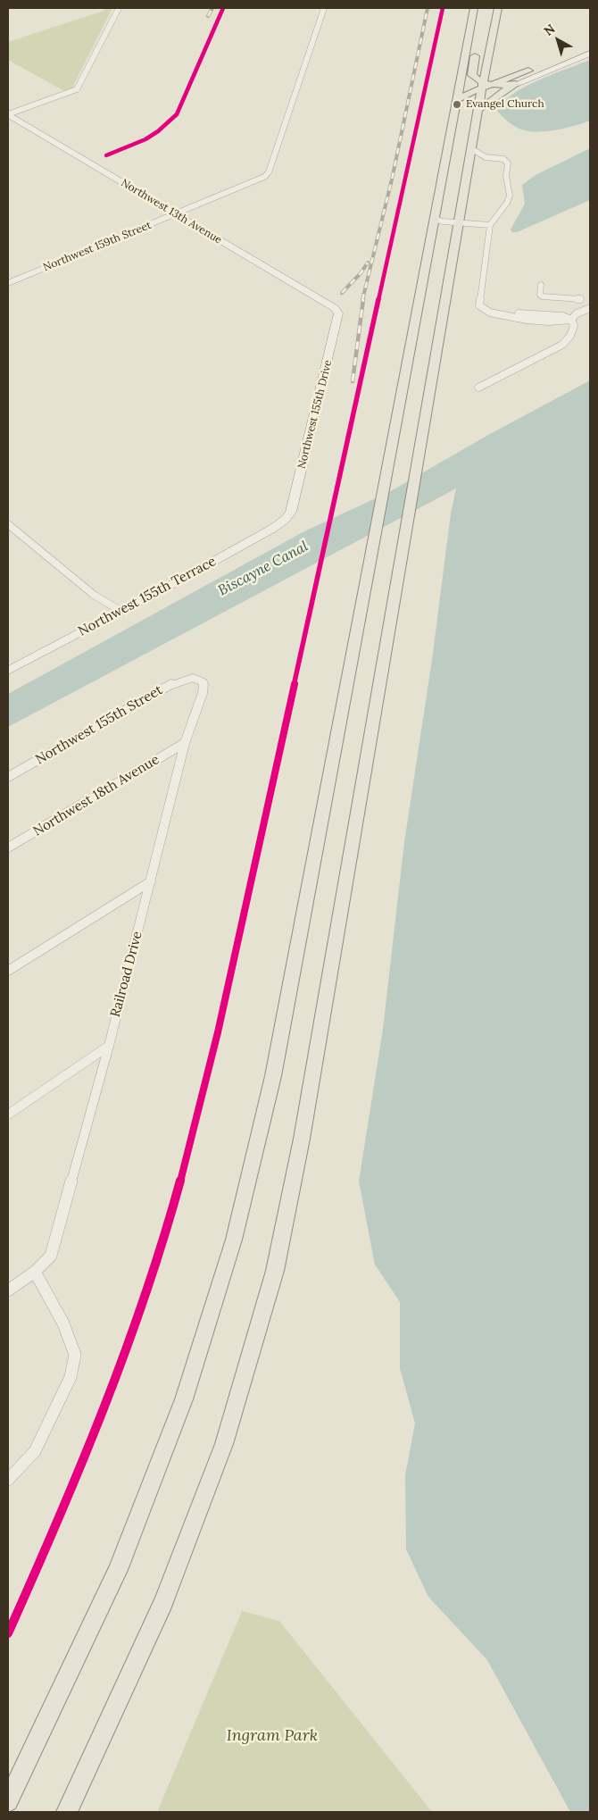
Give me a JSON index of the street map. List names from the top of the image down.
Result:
{
  "streets": {
    "street": [
      "Northwest 13th Avenue",
      "Northwest 159th Street",
      "Northwest 155th Drive",
      "Northwest 155th Terrace",
      "Northwest 155th Street",
      "Northwest 18th Avenue",
      "Railroad Drive"
    ]
  },
  "crossings": [
    ["Northwest 13th Avenue", "Northwest 159th Street"],
    ["Northwest 13th Avenue", "Northwest 155th Drive"],
    ["Northwest 155th Drive", "Northwest 155th Terrace"],
    ["Northwest 155th Street", "Railroad Drive"],
    ["Northwest 18th Avenue", "Railroad Drive"]
  ],
  "water": ["Biscayne Canal"],
  "parks": ["Ingram Park"],
  "places": ["Evangel Church"],
  "north": "top left"
}
